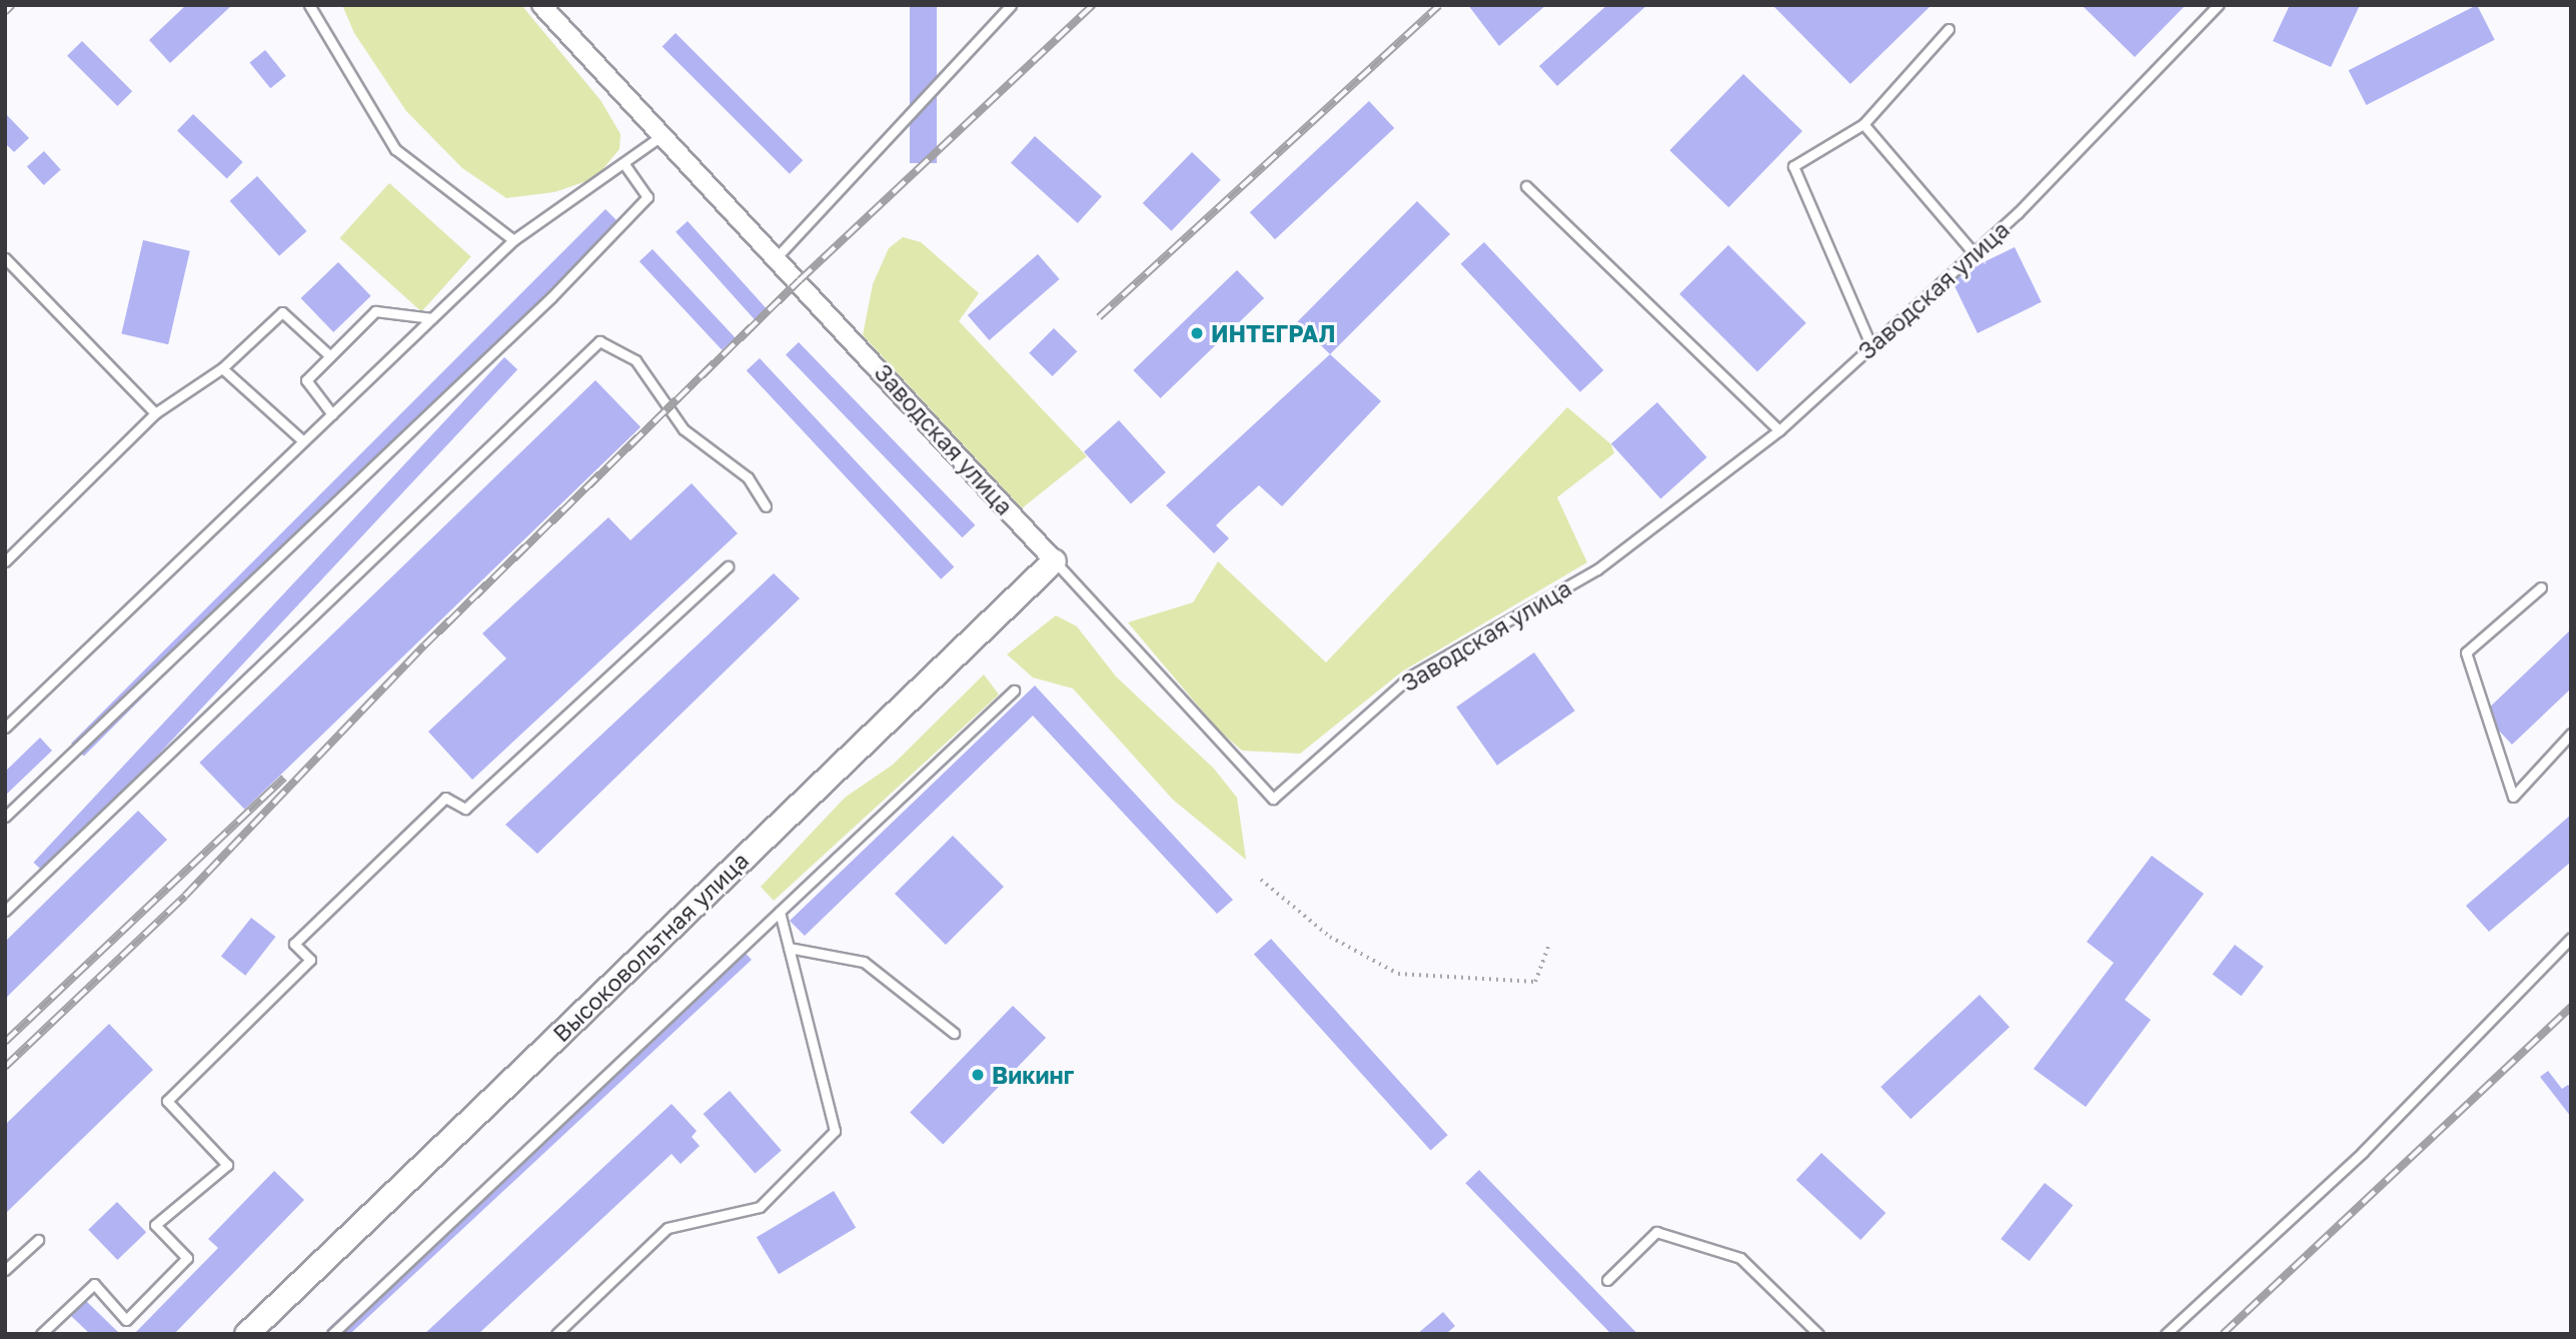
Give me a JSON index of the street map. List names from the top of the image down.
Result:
{
  "streets": {
    "street": ["Заводская улица", "Высоковольтная улица"]
  },
  "crossings": [
    ["Заводская улица", "Высоковольтная улица"]
  ],
  "places": ["ИНТЕГРАЛ", "Викинг"]
}
